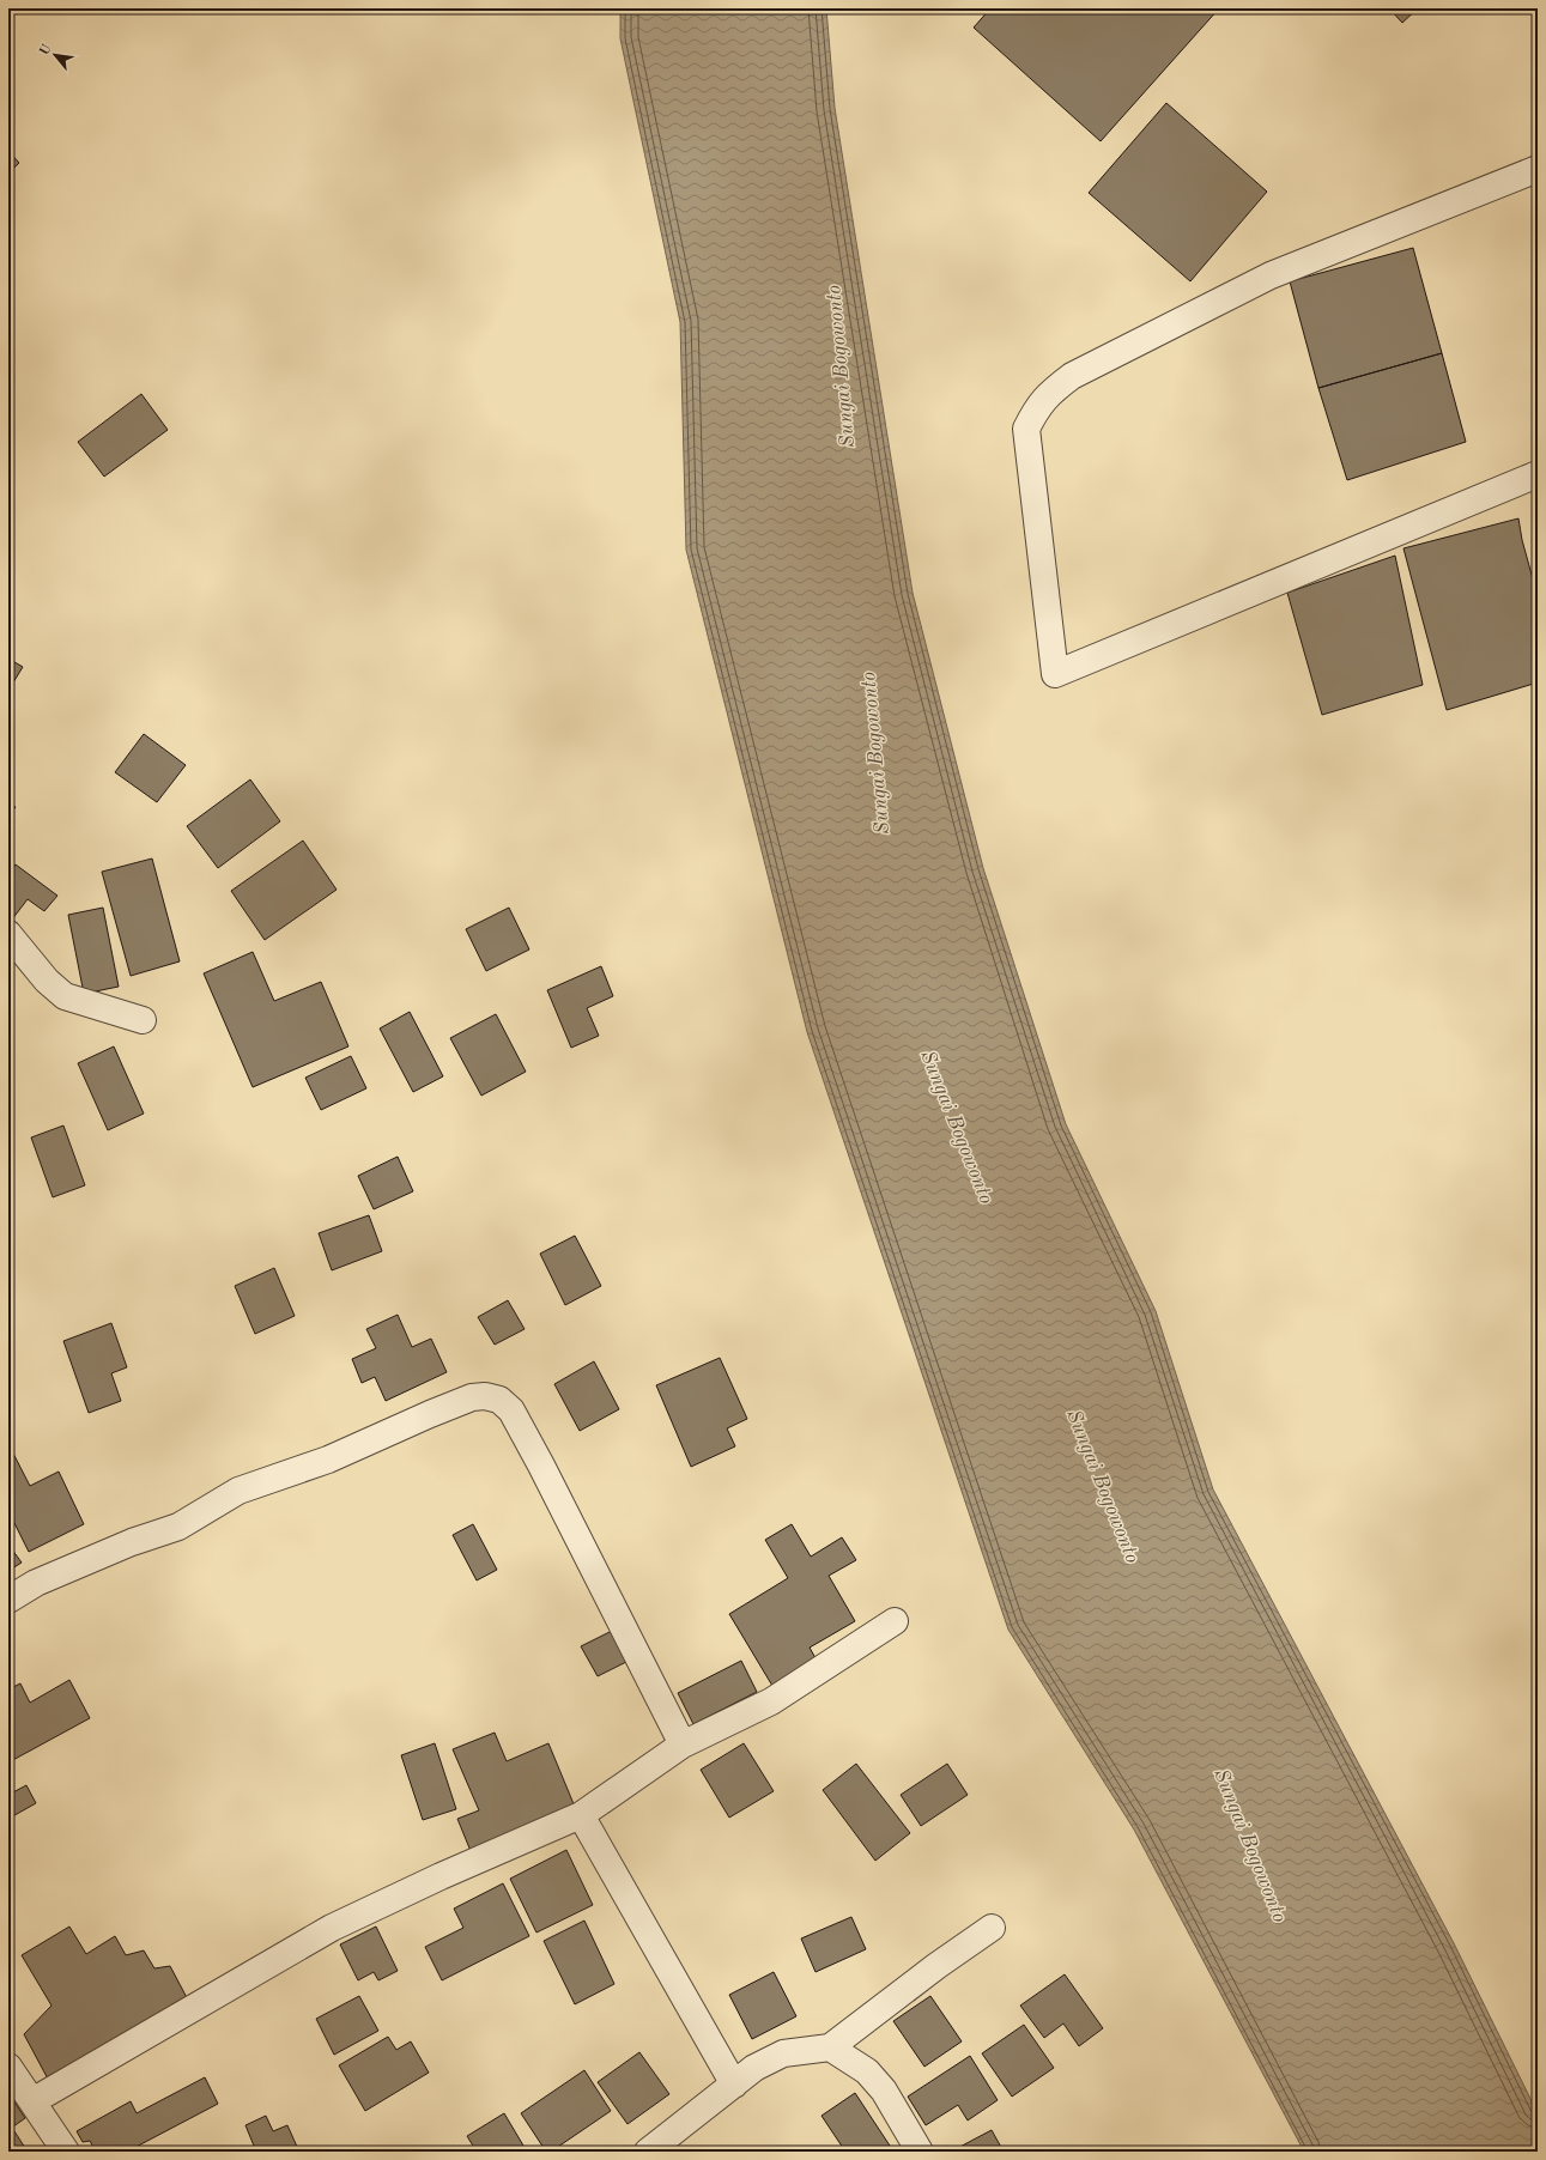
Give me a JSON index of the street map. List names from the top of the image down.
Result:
{
  "water": ["Sungai Bogowonto"],
  "north": "top left"
}
